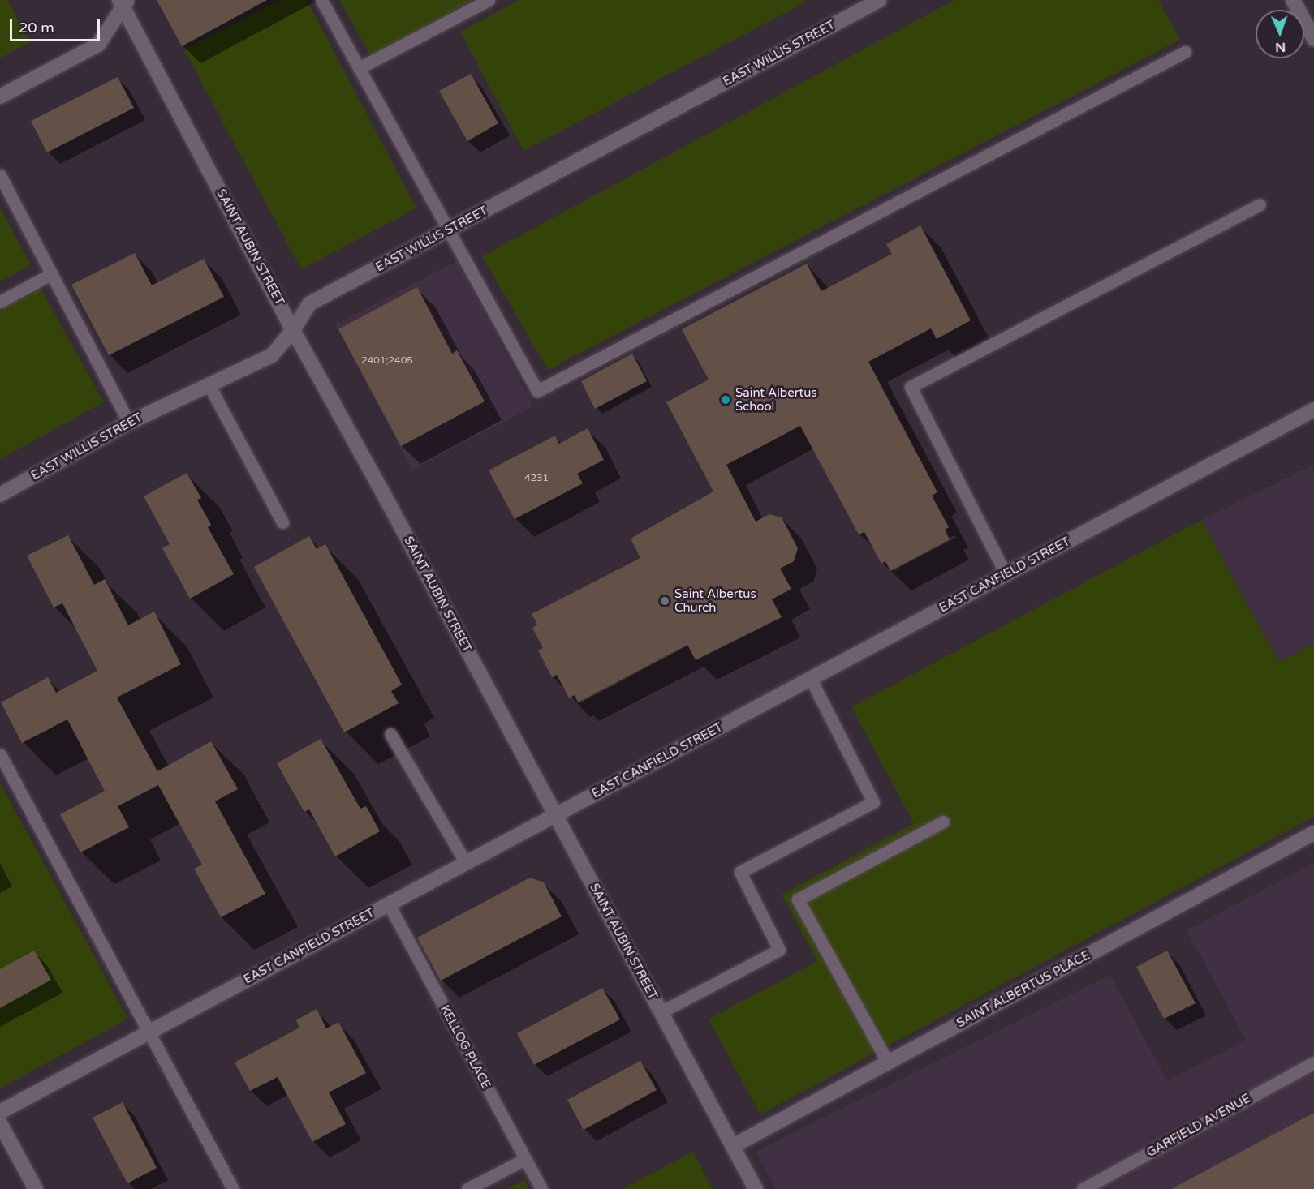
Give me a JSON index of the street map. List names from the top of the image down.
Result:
{
  "streets": {
    "street": [
      "EAST WILLIS STREET",
      "SAINT AUBIN STREET",
      "EAST CANFIELD STREET",
      "SAINT ALBERTUS PLACE"
    ],
    "lane": ["KELLOG PLACE", "GARFIELD AVENUE"]
  },
  "crossings": [
    ["EAST WILLIS STREET", "SAINT AUBIN STREET"],
    ["SAINT AUBIN STREET", "EAST CANFIELD STREET"],
    ["SAINT AUBIN STREET", "SAINT ALBERTUS PLACE"],
    ["EAST CANFIELD STREET", "KELLOG PLACE"]
  ],
  "places": ["Saint Albertus School", "Saint Albertus Church"],
  "house_numbers": ["2401;2405", "4231"],
  "scale_bar": "20 m",
  "north": "bottom"
}
